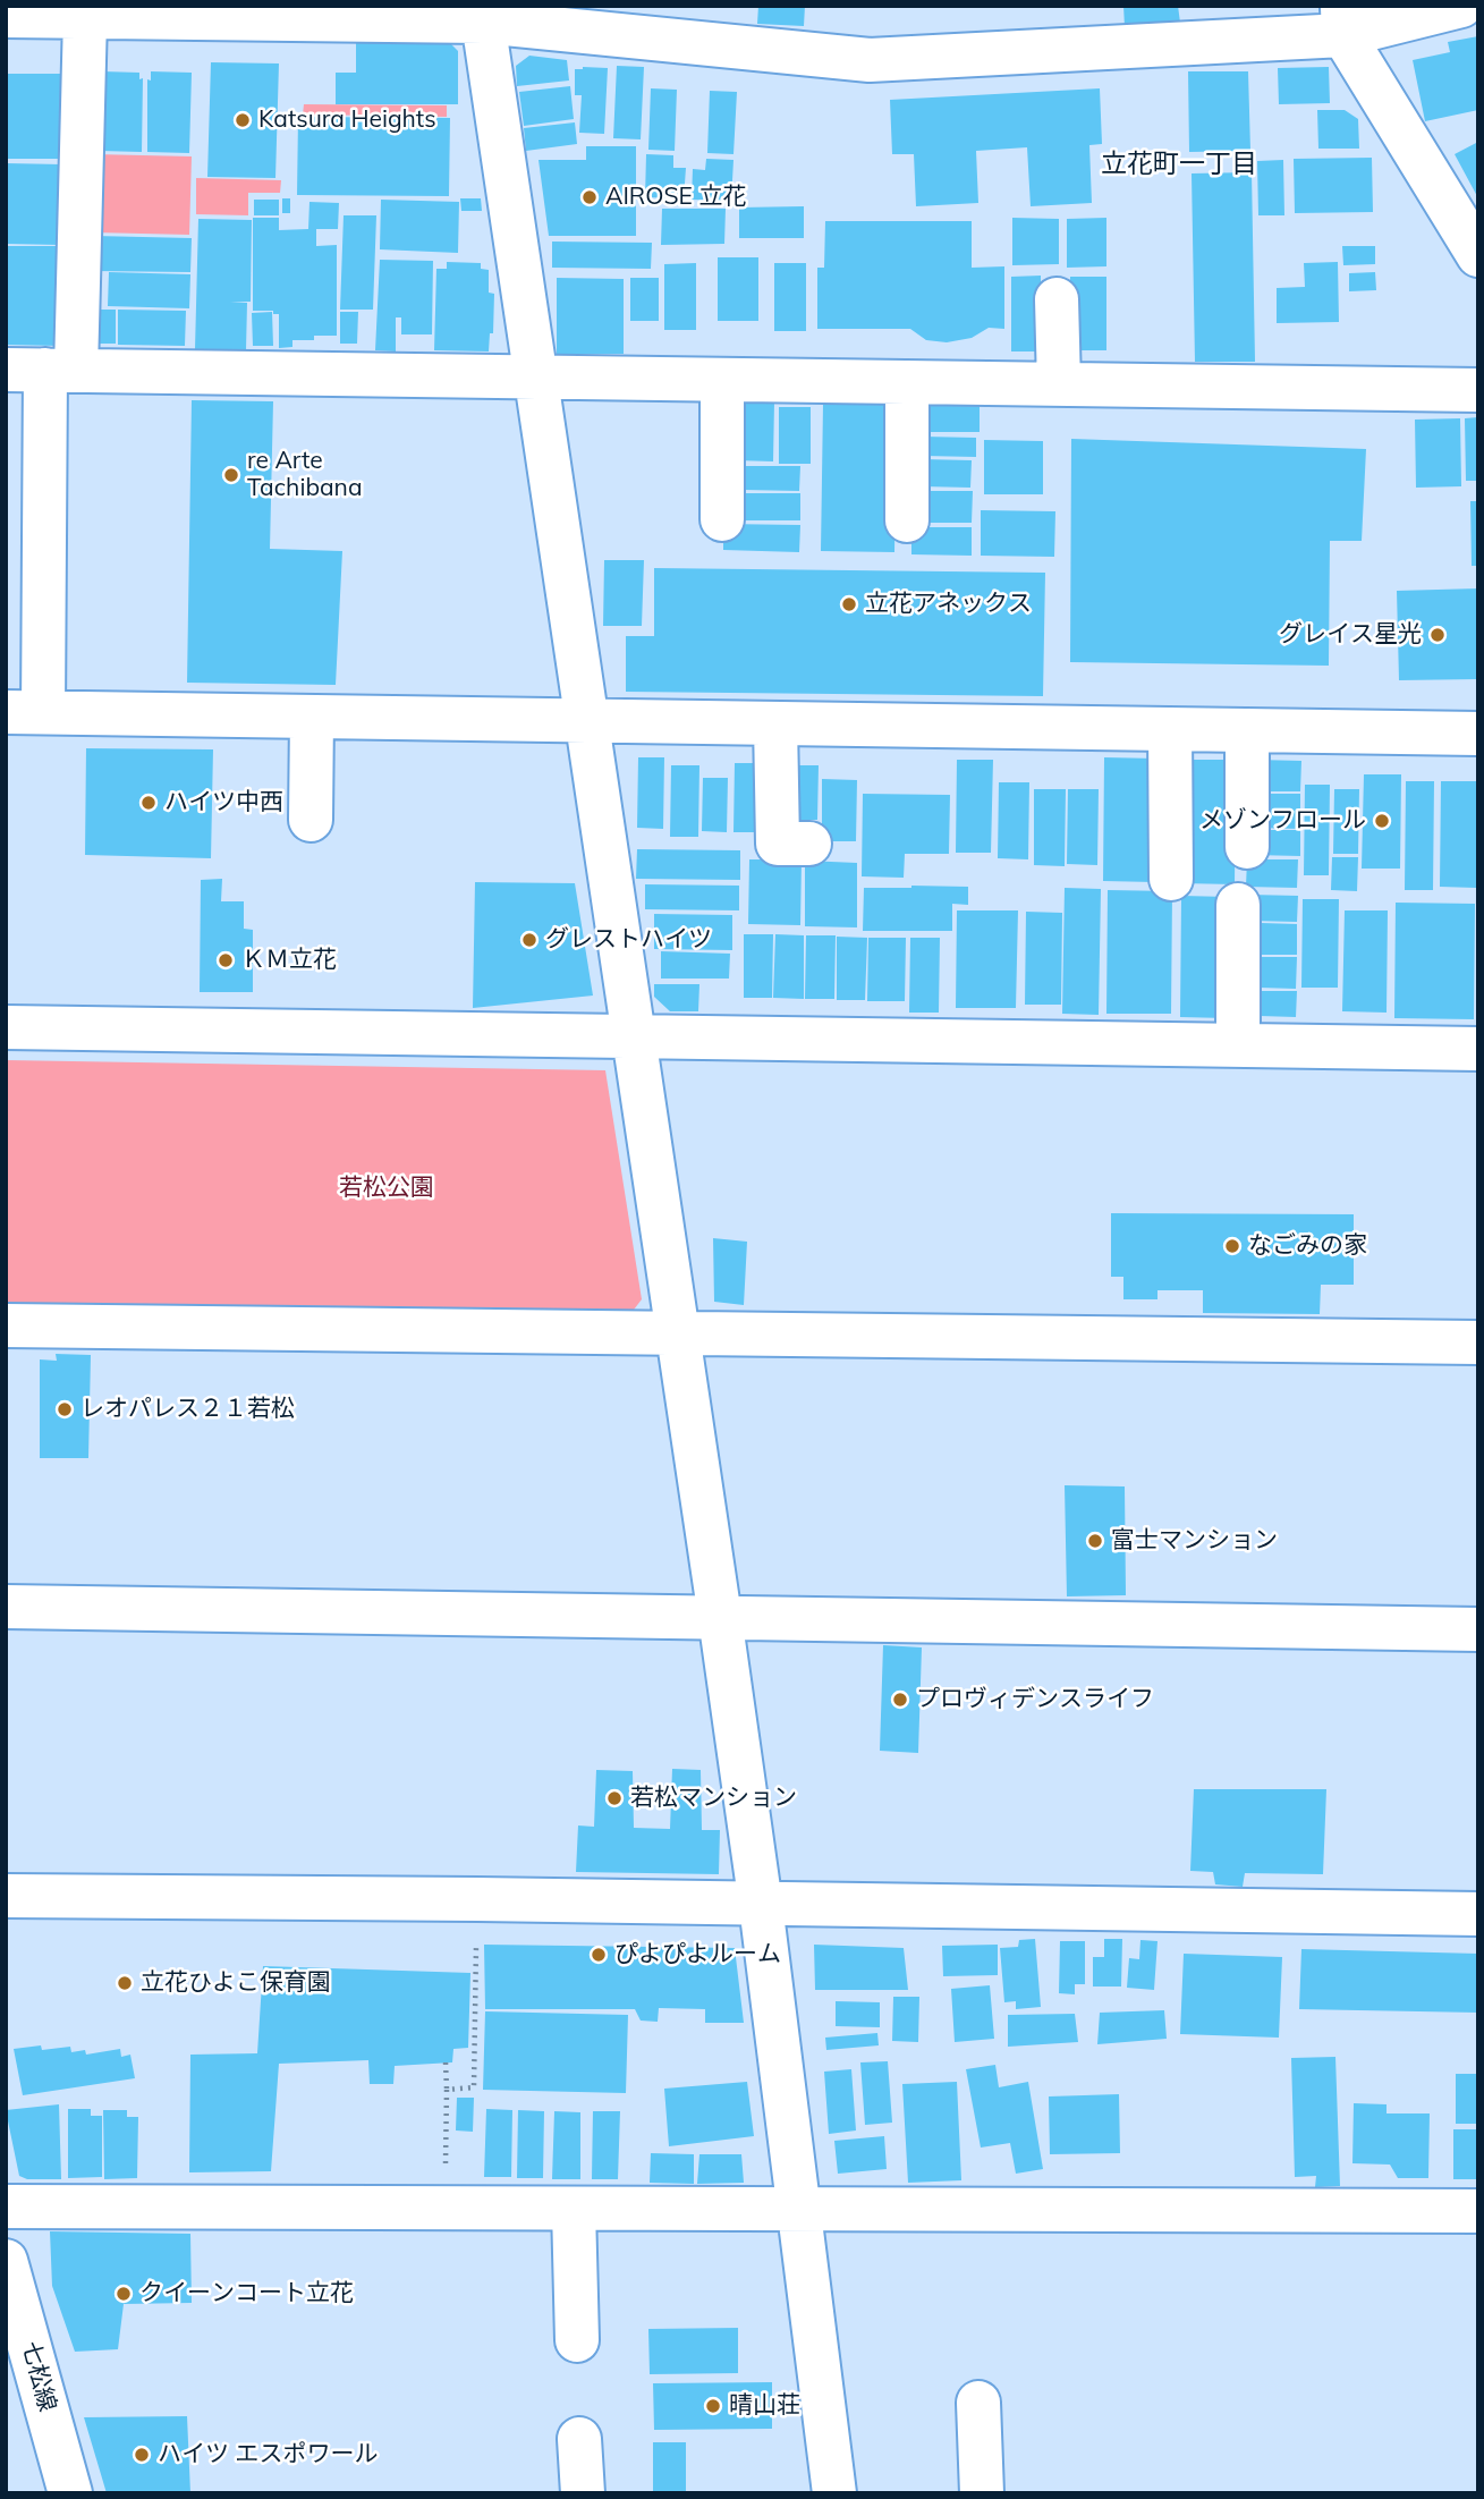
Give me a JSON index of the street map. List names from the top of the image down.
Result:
{
  "streets": {
    "street": ["七松線"]
  },
  "districts": ["立花町一丁目"],
  "parks": ["若松公園"],
  "places": [
    "Katsura Heights",
    "AIROSE 立花",
    "re Arte Tachibana",
    "立花アネックス",
    "グレイス星光",
    "ハイツ中西",
    "メゾンフロール",
    "グレストハイツ",
    "ＫＭ立花",
    "なごみの家",
    "レオパレス２１若松",
    "富士マンション",
    "プロヴィデンスライフ",
    "若松マンション",
    "ぴよぴよルーム",
    "立花ひよこ保育園",
    "クイーンコート立花",
    "晴山荘",
    "ハイツ エスポワール"
  ]
}
